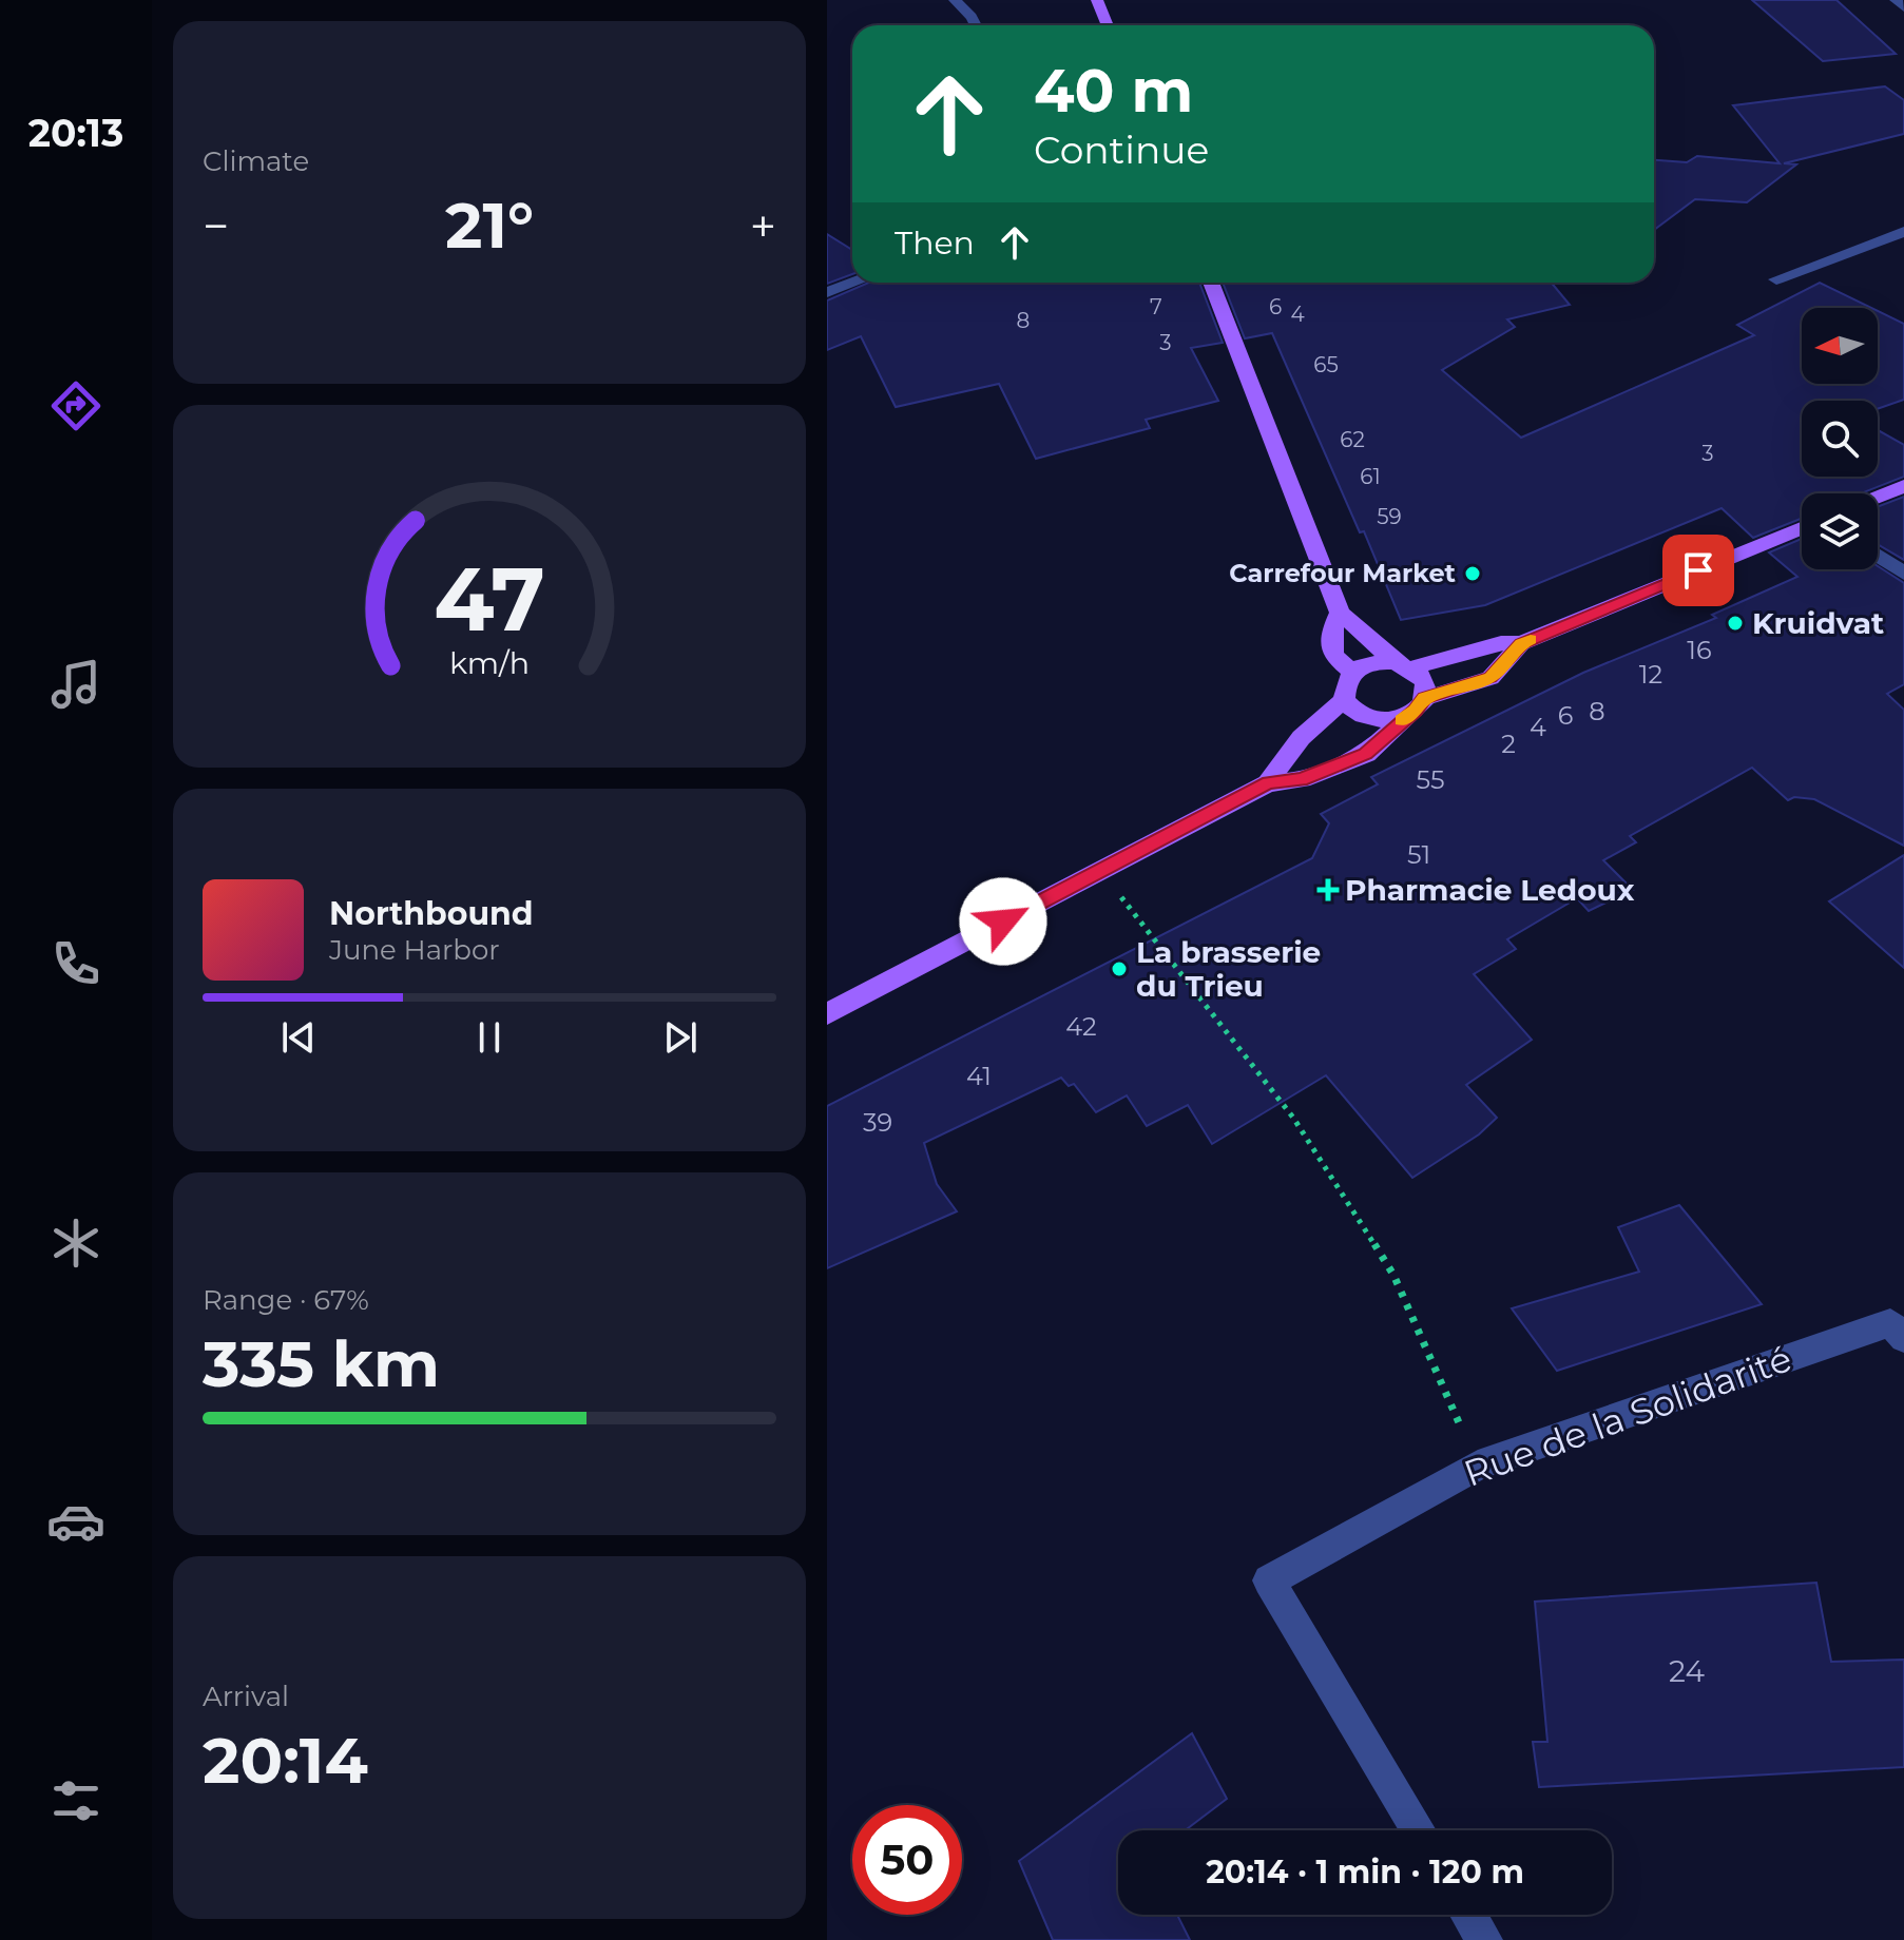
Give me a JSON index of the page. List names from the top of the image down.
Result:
{
  "streets": {
    "street": ["Rue de la Solidarité"]
  },
  "places": {
    "other": ["Carrefour Market", "Kruidvat", "La brasserie du Trieu"],
    "health": ["Pharmacie Ledoux"]
  },
  "house_numbers": [
    "7",
    "6",
    "4",
    "8",
    "3",
    "65",
    "62",
    "3",
    "61",
    "59",
    "16",
    "12",
    "8",
    "6",
    "4",
    "2",
    "55",
    "51",
    "42",
    "41",
    "39",
    "24"
  ],
  "north": "left",
  "page": {
    "tabs": "20:13",
    "tile": [
      "Climate",
      ["Range · 67%", "335 km"],
      ["Arrival", "20:14"]
    ],
    "turn": ["40 m", "Continue"],
    "heat": ["−", "21°", "+"],
    "then": "Then",
    "song": ["Northbound", "June Harbor"],
    "limit": "50",
    "trip": "20:14 · 1 min · 120 m",
    "gauge": ["47", "km/h"]
  }
}
